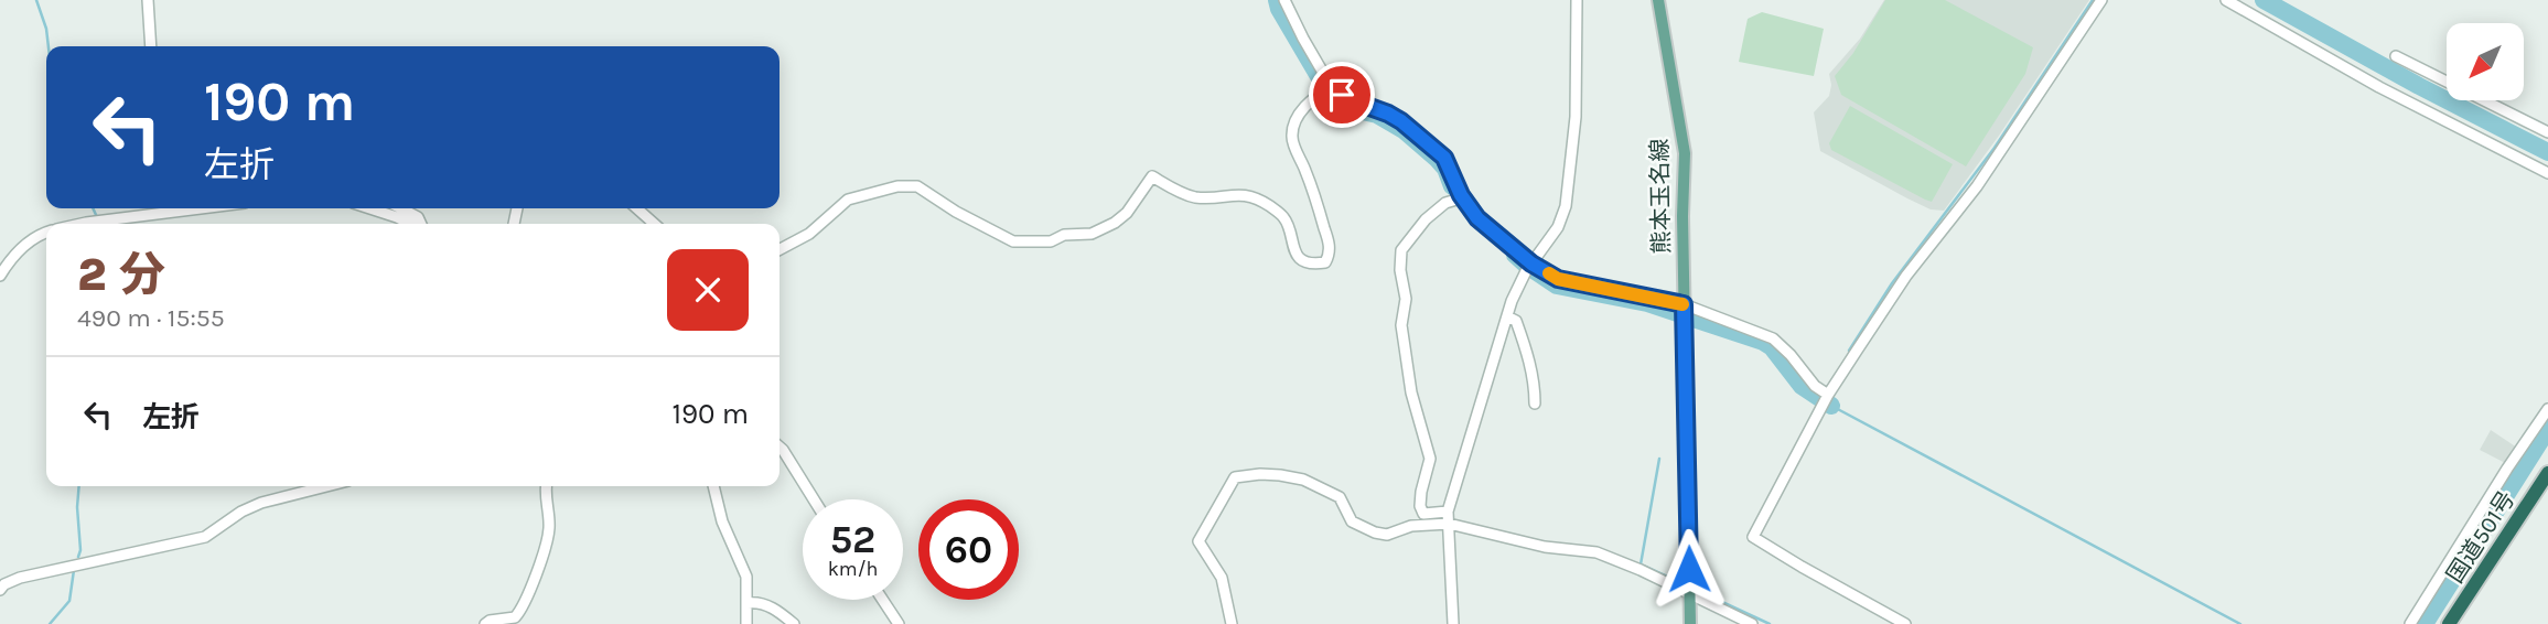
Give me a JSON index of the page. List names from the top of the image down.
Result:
{
  "streets": {
    "highway": ["国道501号"],
    "main road": ["熊本玉名線"]
  },
  "north": "bottom left",
  "page": {
    "turn": ["190 m", "左折"],
    "heading": ["2 分", "490 m · 15:55"],
    "list": [
      {
        "name": "左折",
        "value": "190 m"
      }
    ],
    "speed": "52 km/h",
    "limit": "60"
  }
}
